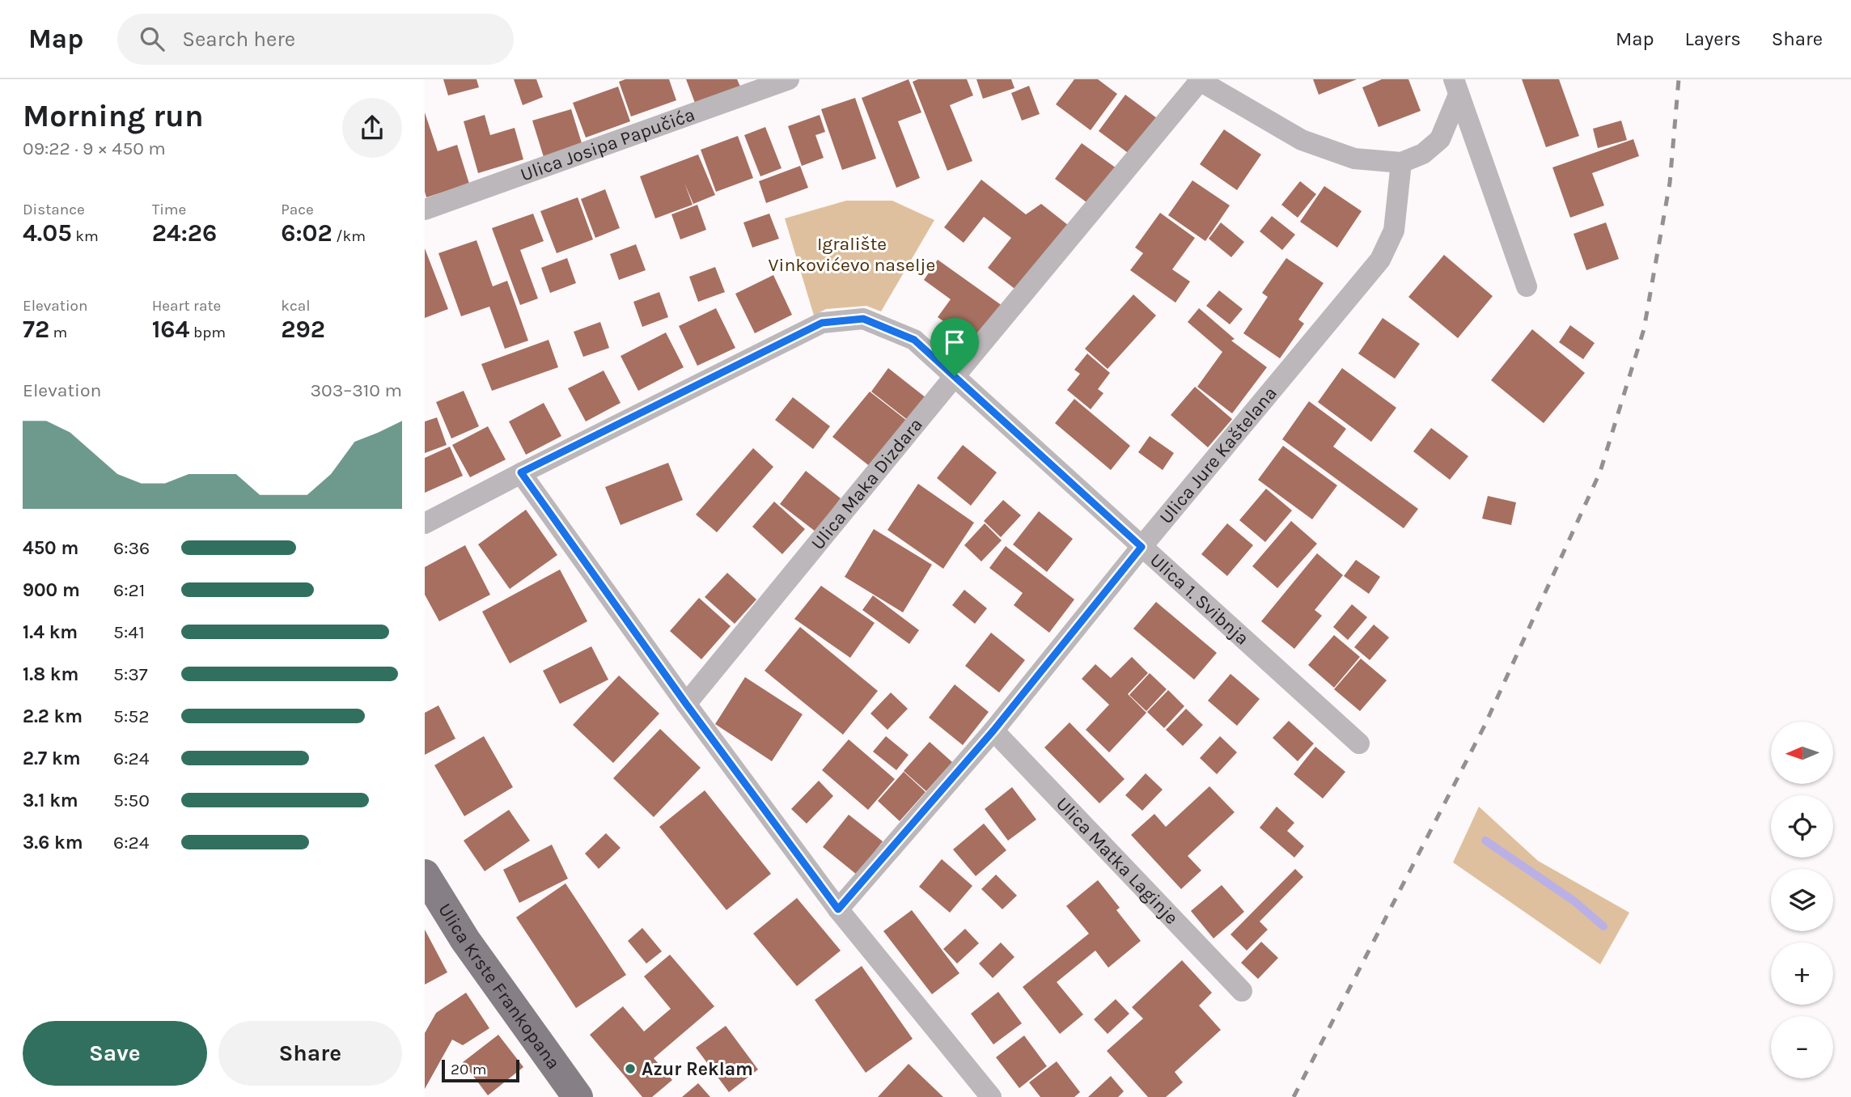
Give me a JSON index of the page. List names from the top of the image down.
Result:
{
  "streets": {
    "main road": ["Ulica Krste Frankopana"],
    "street": [
      "Ulica Josipa Papučića",
      "Ulica Jure Kaštelana",
      "Ulica Maka Dizdara",
      "Ulica 1. Svibnja",
      "Ulica Matka Laginje"
    ]
  },
  "crossings": [
    ["Ulica Jure Kaštelana", "Ulica 1. Svibnja"],
    ["Ulica Jure Kaštelana", "Ulica Matka Laginje"],
    ["Ulica Maka Dizdara", "Ulica 1. Svibnja"]
  ],
  "parks": ["Igralište Vinkovićevo naselje"],
  "places": ["Azur Reklam"],
  "scale_bar": "20 m",
  "north": "left",
  "page": {
    "header": "Map",
    "search": "Search here",
    "nav": ["Map", "Layers", "Share"],
    "heading": ["Morning run", "09:22 · 9 × 450 m"],
    "stats": [
      ["Distance", "4.05 km"],
      ["Time", "24:26"],
      ["Pace", "6:02 /km"],
      ["Elevation", "72 m"],
      ["Heart rate", "164 bpm"],
      ["kcal", "292"]
    ],
    "chart": ["Elevation", "303–310 m"],
    "list": [
      {
        "name": "450 m",
        "note": "6:36"
      },
      {
        "name": "900 m",
        "note": "6:21"
      },
      {
        "name": "1.4 km",
        "note": "5:41"
      },
      {
        "name": "1.8 km",
        "note": "5:37"
      },
      {
        "name": "2.2 km",
        "note": "5:52"
      },
      {
        "name": "2.7 km",
        "note": "6:24"
      },
      {
        "name": "3.1 km",
        "note": "5:50"
      },
      {
        "name": "3.6 km",
        "note": "6:24"
      }
    ],
    "map_buttons": ["+", "−"],
    "buttons": ["Save", "Share"],
    "scale": "20 m"
  }
}
